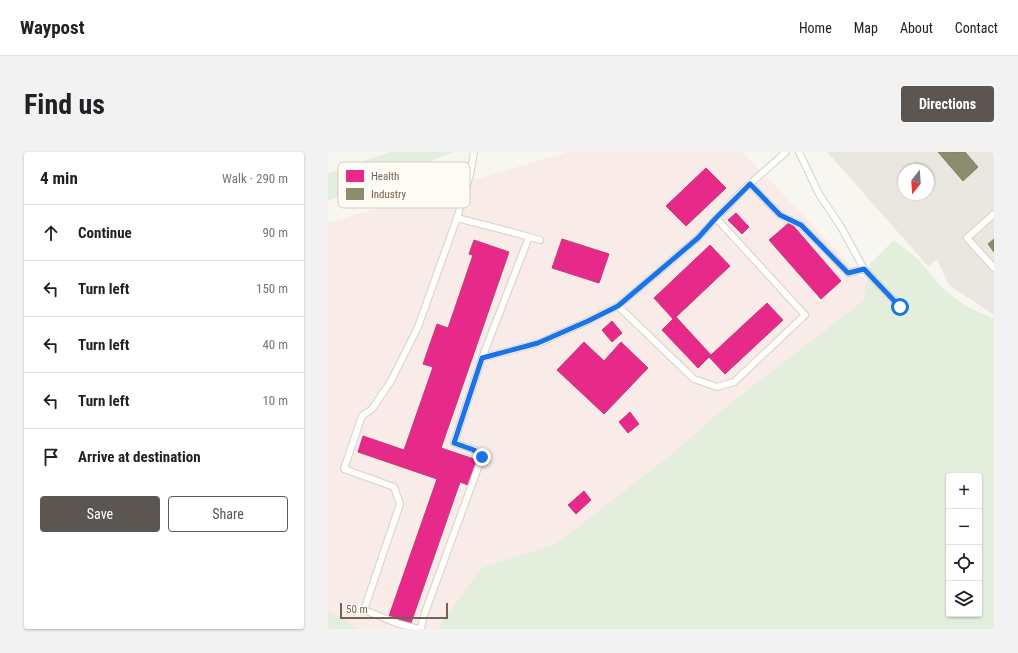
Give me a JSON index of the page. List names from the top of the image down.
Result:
{
  "legend": ["Health", "Industry"],
  "scale_bar": "50 m",
  "north": "bottom",
  "page": {
    "header": "Waypost",
    "nav": [
      "Home",
      "Map",
      "About",
      "Contact"
    ],
    "buttons": [
      "Directions",
      ["Save", "Share"]
    ],
    "title": "Find us",
    "heading": ["4 min", "Walk · 290 m"],
    "list": [
      ["Continue", "90 m"],
      ["Turn left", "150 m"],
      ["Turn left", "40 m"],
      ["Turn left", "10 m"],
      "Arrive at destination"
    ],
    "map_buttons": ["+", "−"],
    "scale": "50 m"
  }
}
